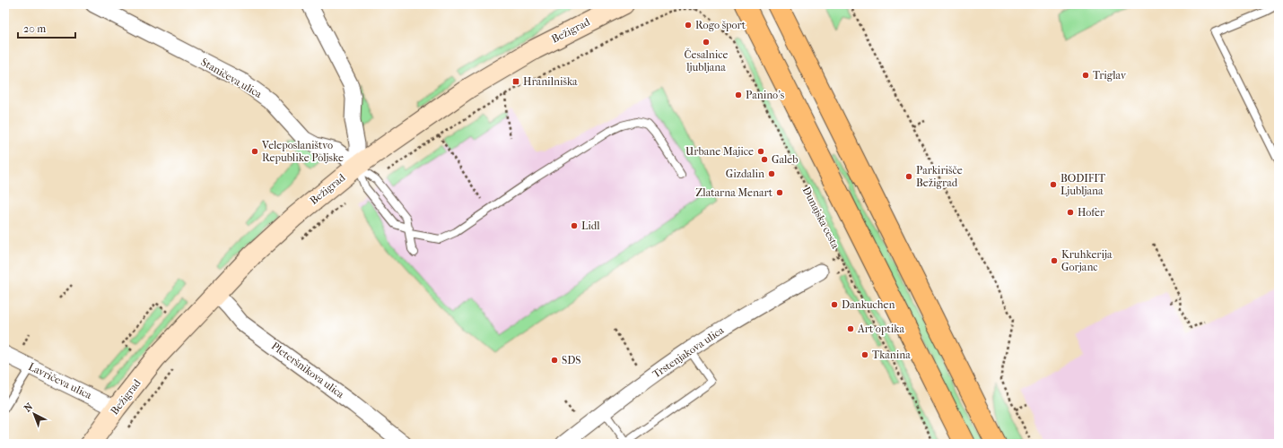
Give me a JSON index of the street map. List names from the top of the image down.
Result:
{
  "streets": {
    "street": [
      "Bežigrad",
      "Staničeva ulica",
      "Trstenjakova ulica",
      "Pleteršnikova ulica",
      "Lavričeva ulica"
    ],
    "path": ["Dunajska cesta"]
  },
  "crossings": [
    ["Bežigrad", "Staničeva ulica"],
    ["Bežigrad", "Pleteršnikova ulica"],
    ["Bežigrad", "Lavričeva ulica"]
  ],
  "places": {
    "other": [
      "Rogo šport",
      "Česalnice ljubljana",
      "Triglav",
      "Panino's",
      "Veleposlaništvo Republike Poljske",
      "Urbane Majice",
      "Galeb",
      "Gizdalin",
      "Parkirišče Bežigrad",
      "BODIFIT Ljubljana",
      "Zlatarna Menart",
      "Hofer",
      "Lidl",
      "Kruhkerija Gorjanc",
      "Dankuchen",
      "Art optika",
      "Tkanina",
      "SDS"
    ],
    "transit": ["Hranilniška"]
  },
  "scale_bar": "20 m",
  "north": "top left"
}
